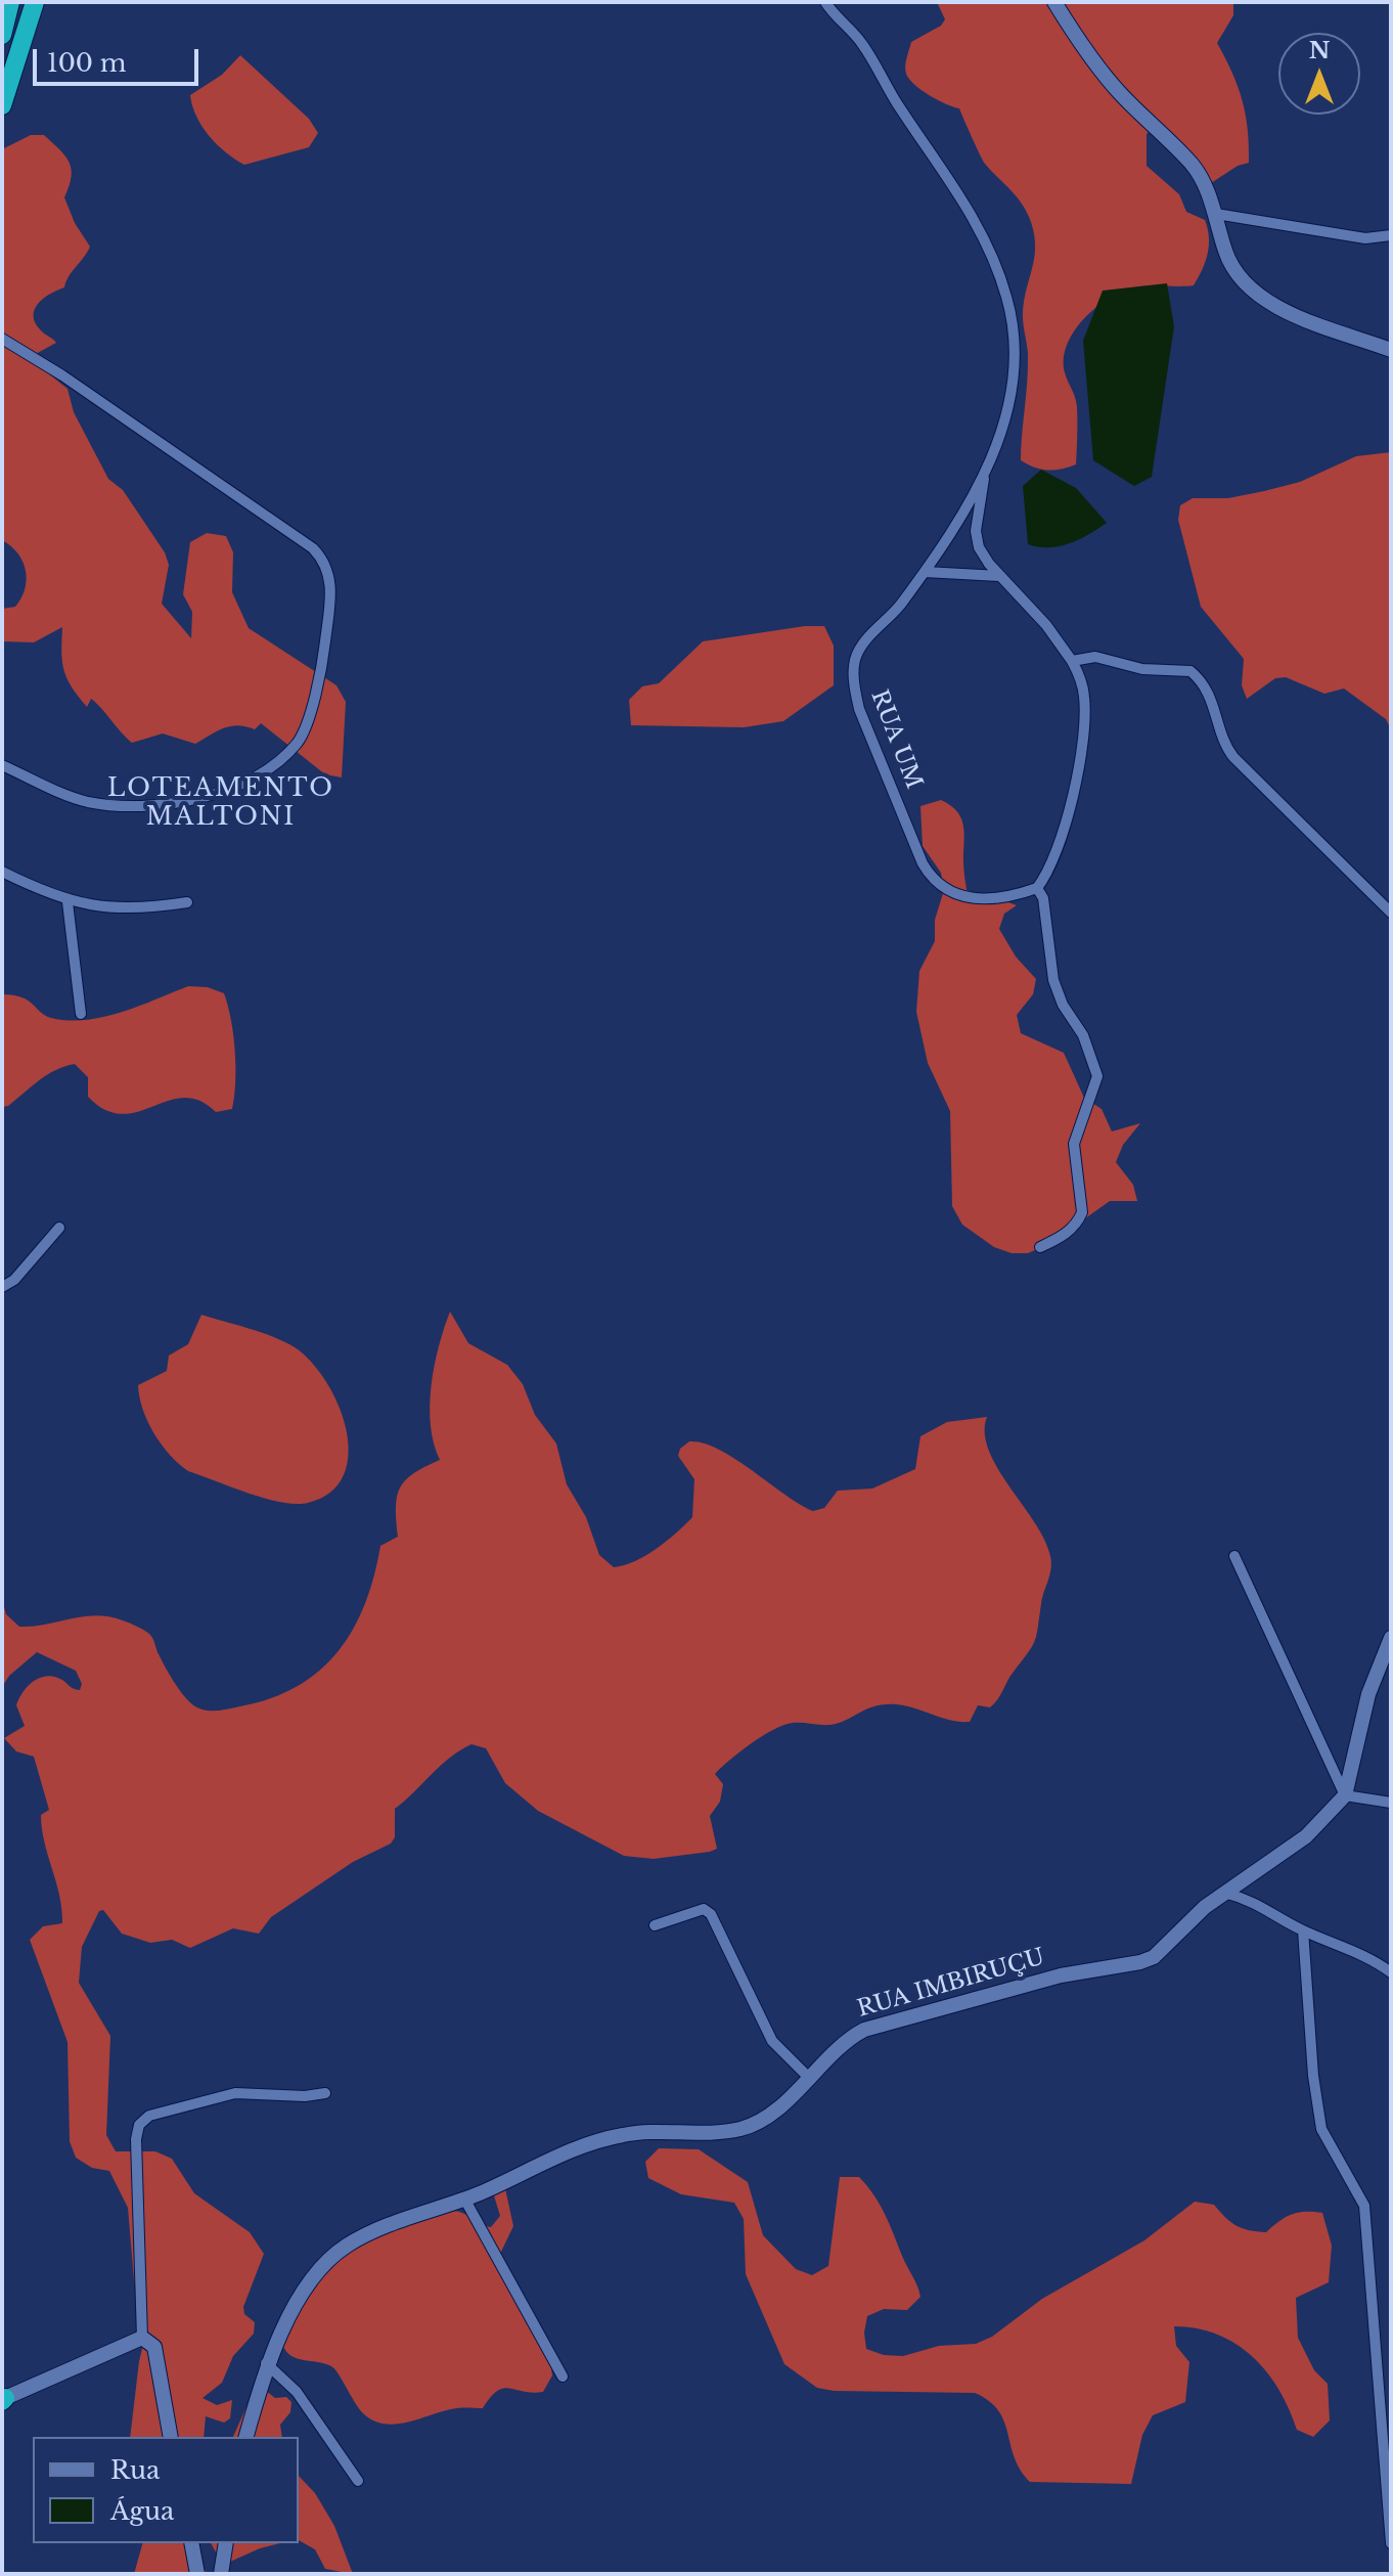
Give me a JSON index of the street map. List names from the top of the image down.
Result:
{
  "streets": {
    "street": ["RUA UM", "RUA IMBIRUÇU"]
  },
  "districts": ["LOTEAMENTO MALTONI"],
  "legend": ["Rua", "Água"],
  "scale_bar": "100 m",
  "north": "top"
}
